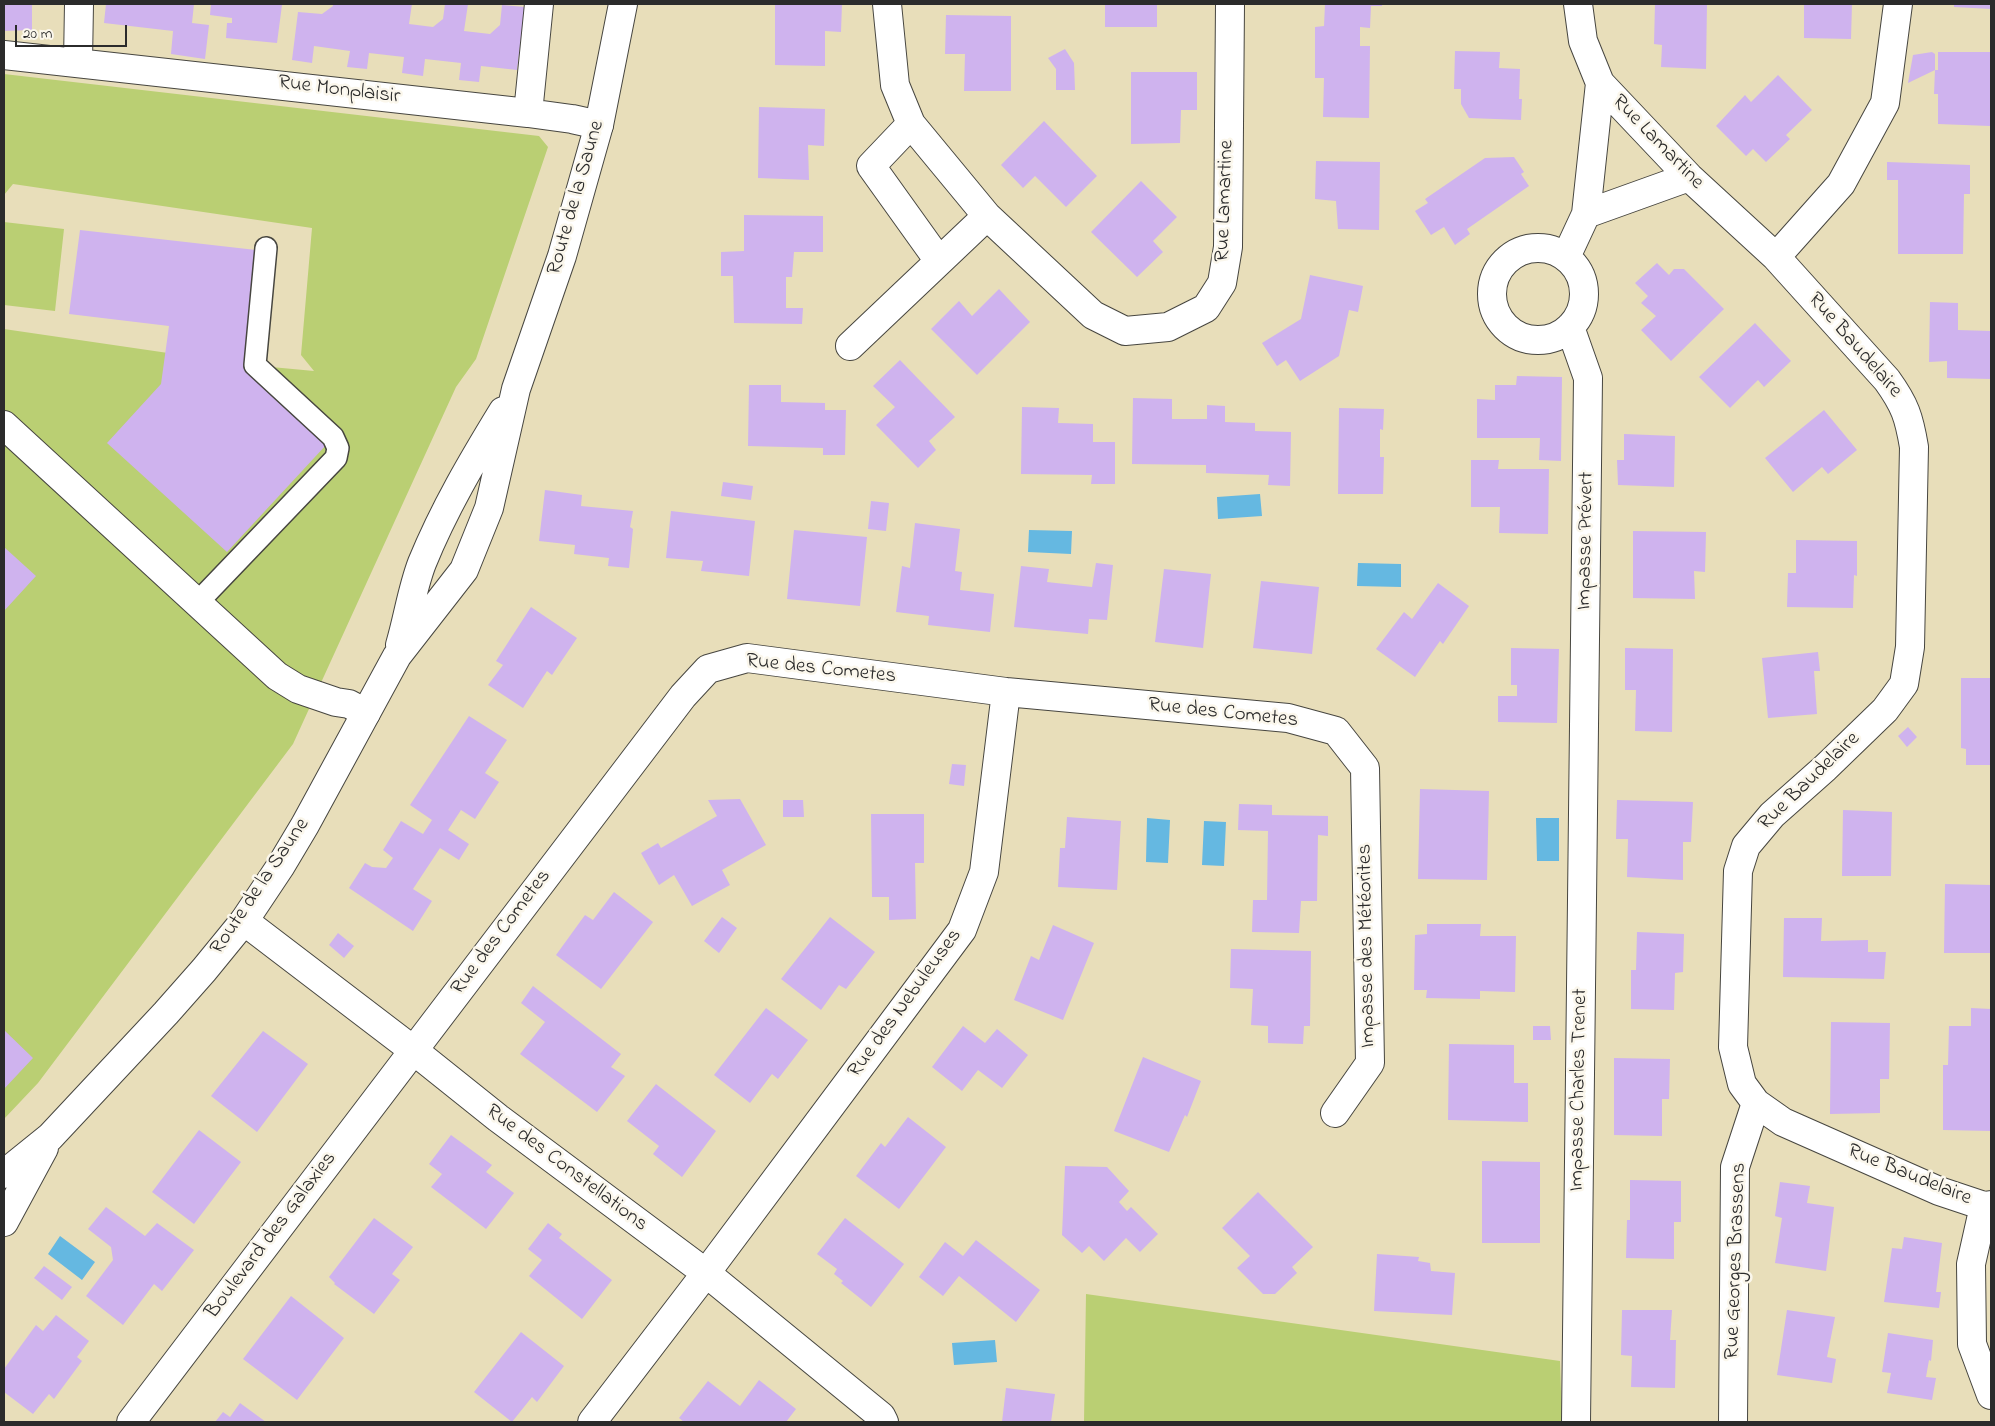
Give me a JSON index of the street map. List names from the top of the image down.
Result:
{
  "streets": {
    "street": [
      "Rue Monplaisir",
      "Rue Lamartine",
      "Route de la Saune",
      "Rue Baudelaire",
      "Impasse Prévert",
      "Rue des Cometes",
      "Impasse des Météorites",
      "Rue des Nebuleuses",
      "Impasse Charles Trenet",
      "Rue des Constellations",
      "Boulevard des Galaxies",
      "Rue Georges Brassens"
    ]
  },
  "crossings": [
    ["Rue Monplaisir", "Route de la Saune"],
    ["Rue Lamartine", "Rue Baudelaire"],
    ["Route de la Saune", "Rue des Constellations"],
    ["Rue Baudelaire", "Rue Georges Brassens"],
    ["Impasse Prévert", "Impasse Charles Trenet"],
    ["Rue des Cometes", "Impasse des Météorites"],
    ["Rue des Cometes", "Rue des Nebuleuses"],
    ["Rue des Cometes", "Rue des Constellations"],
    ["Rue des Cometes", "Boulevard des Galaxies"],
    ["Rue des Nebuleuses", "Rue des Constellations"],
    ["Rue des Constellations", "Boulevard des Galaxies"]
  ],
  "scale_bar": "20 m"
}
